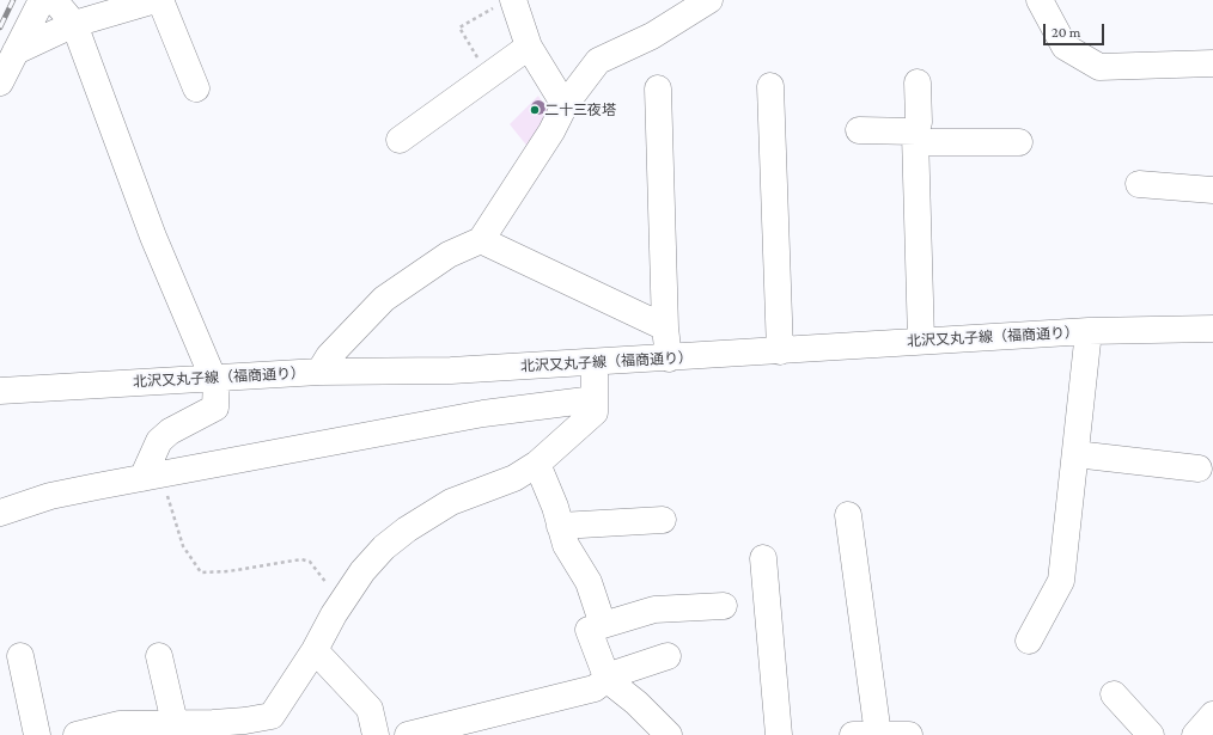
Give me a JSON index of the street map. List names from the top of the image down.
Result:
{
  "streets": {
    "street": ["北沢又丸子線（福商通り）"]
  },
  "places": ["二十三夜塔"],
  "scale_bar": "20 m"
}
